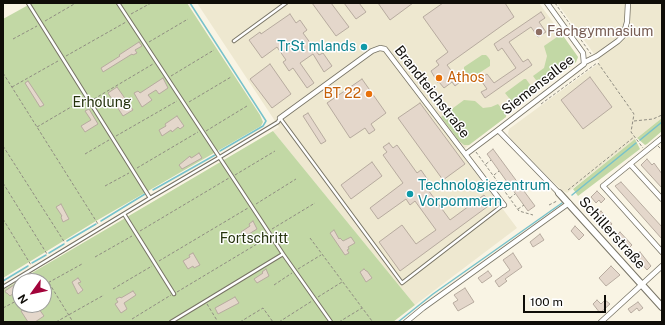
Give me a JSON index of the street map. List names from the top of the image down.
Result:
{
  "streets": {
    "street": ["Siemensallee", "Brandteichstraße", "Schillerstraße"]
  },
  "crossings": [
    ["Siemensallee", "Brandteichstraße"],
    ["Siemensallee", "Schillerstraße"]
  ],
  "parks": ["Erholung", "Fortschritt"],
  "places": [
    "Fachgymnasium",
    "TrSt mlands",
    "Athos",
    "BT 22",
    "Technologiezentrum Vorpommern"
  ],
  "scale_bar": "100 m",
  "north": "bottom left"
}
